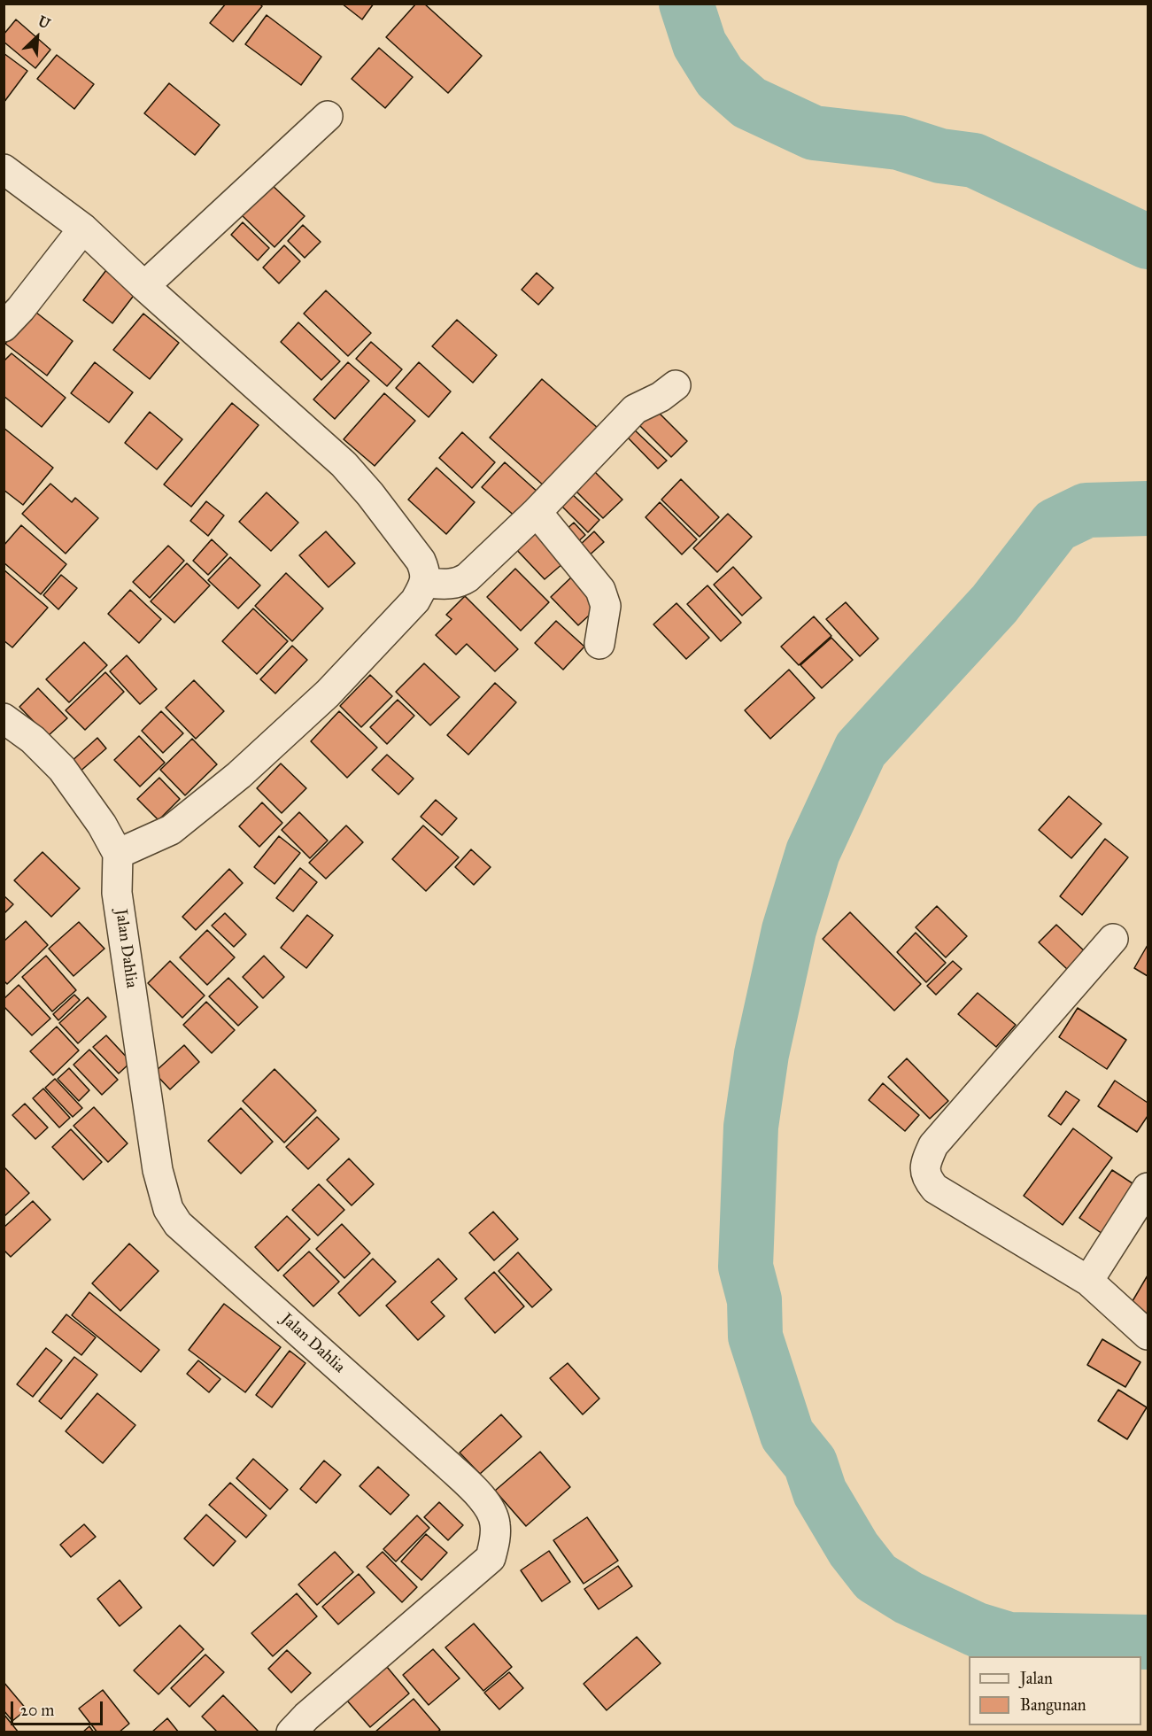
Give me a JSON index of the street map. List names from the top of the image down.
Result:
{
  "streets": {
    "street": ["Jalan Dahlia"]
  },
  "legend": ["Jalan", "Bangunan"],
  "scale_bar": "20 m",
  "north": "top right"
}
